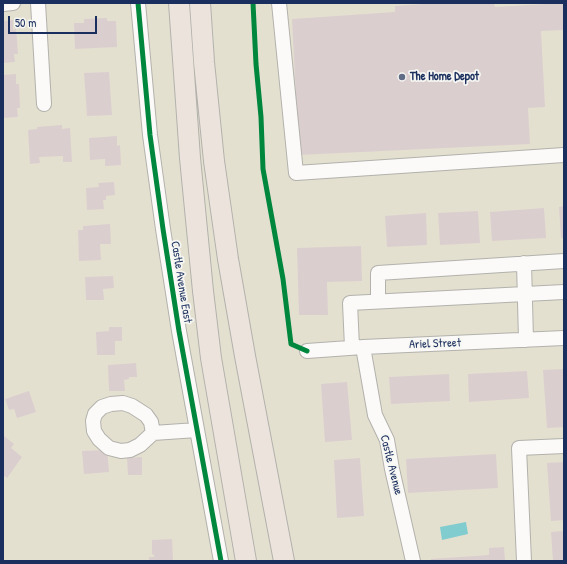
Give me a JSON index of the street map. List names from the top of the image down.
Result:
{
  "streets": {
    "street": ["Castle Avenue East", "Ariel Street", "Castle Avenue"]
  },
  "crossings": [
    ["Ariel Street", "Castle Avenue"]
  ],
  "places": ["The Home Depot"],
  "scale_bar": "50 m"
}
